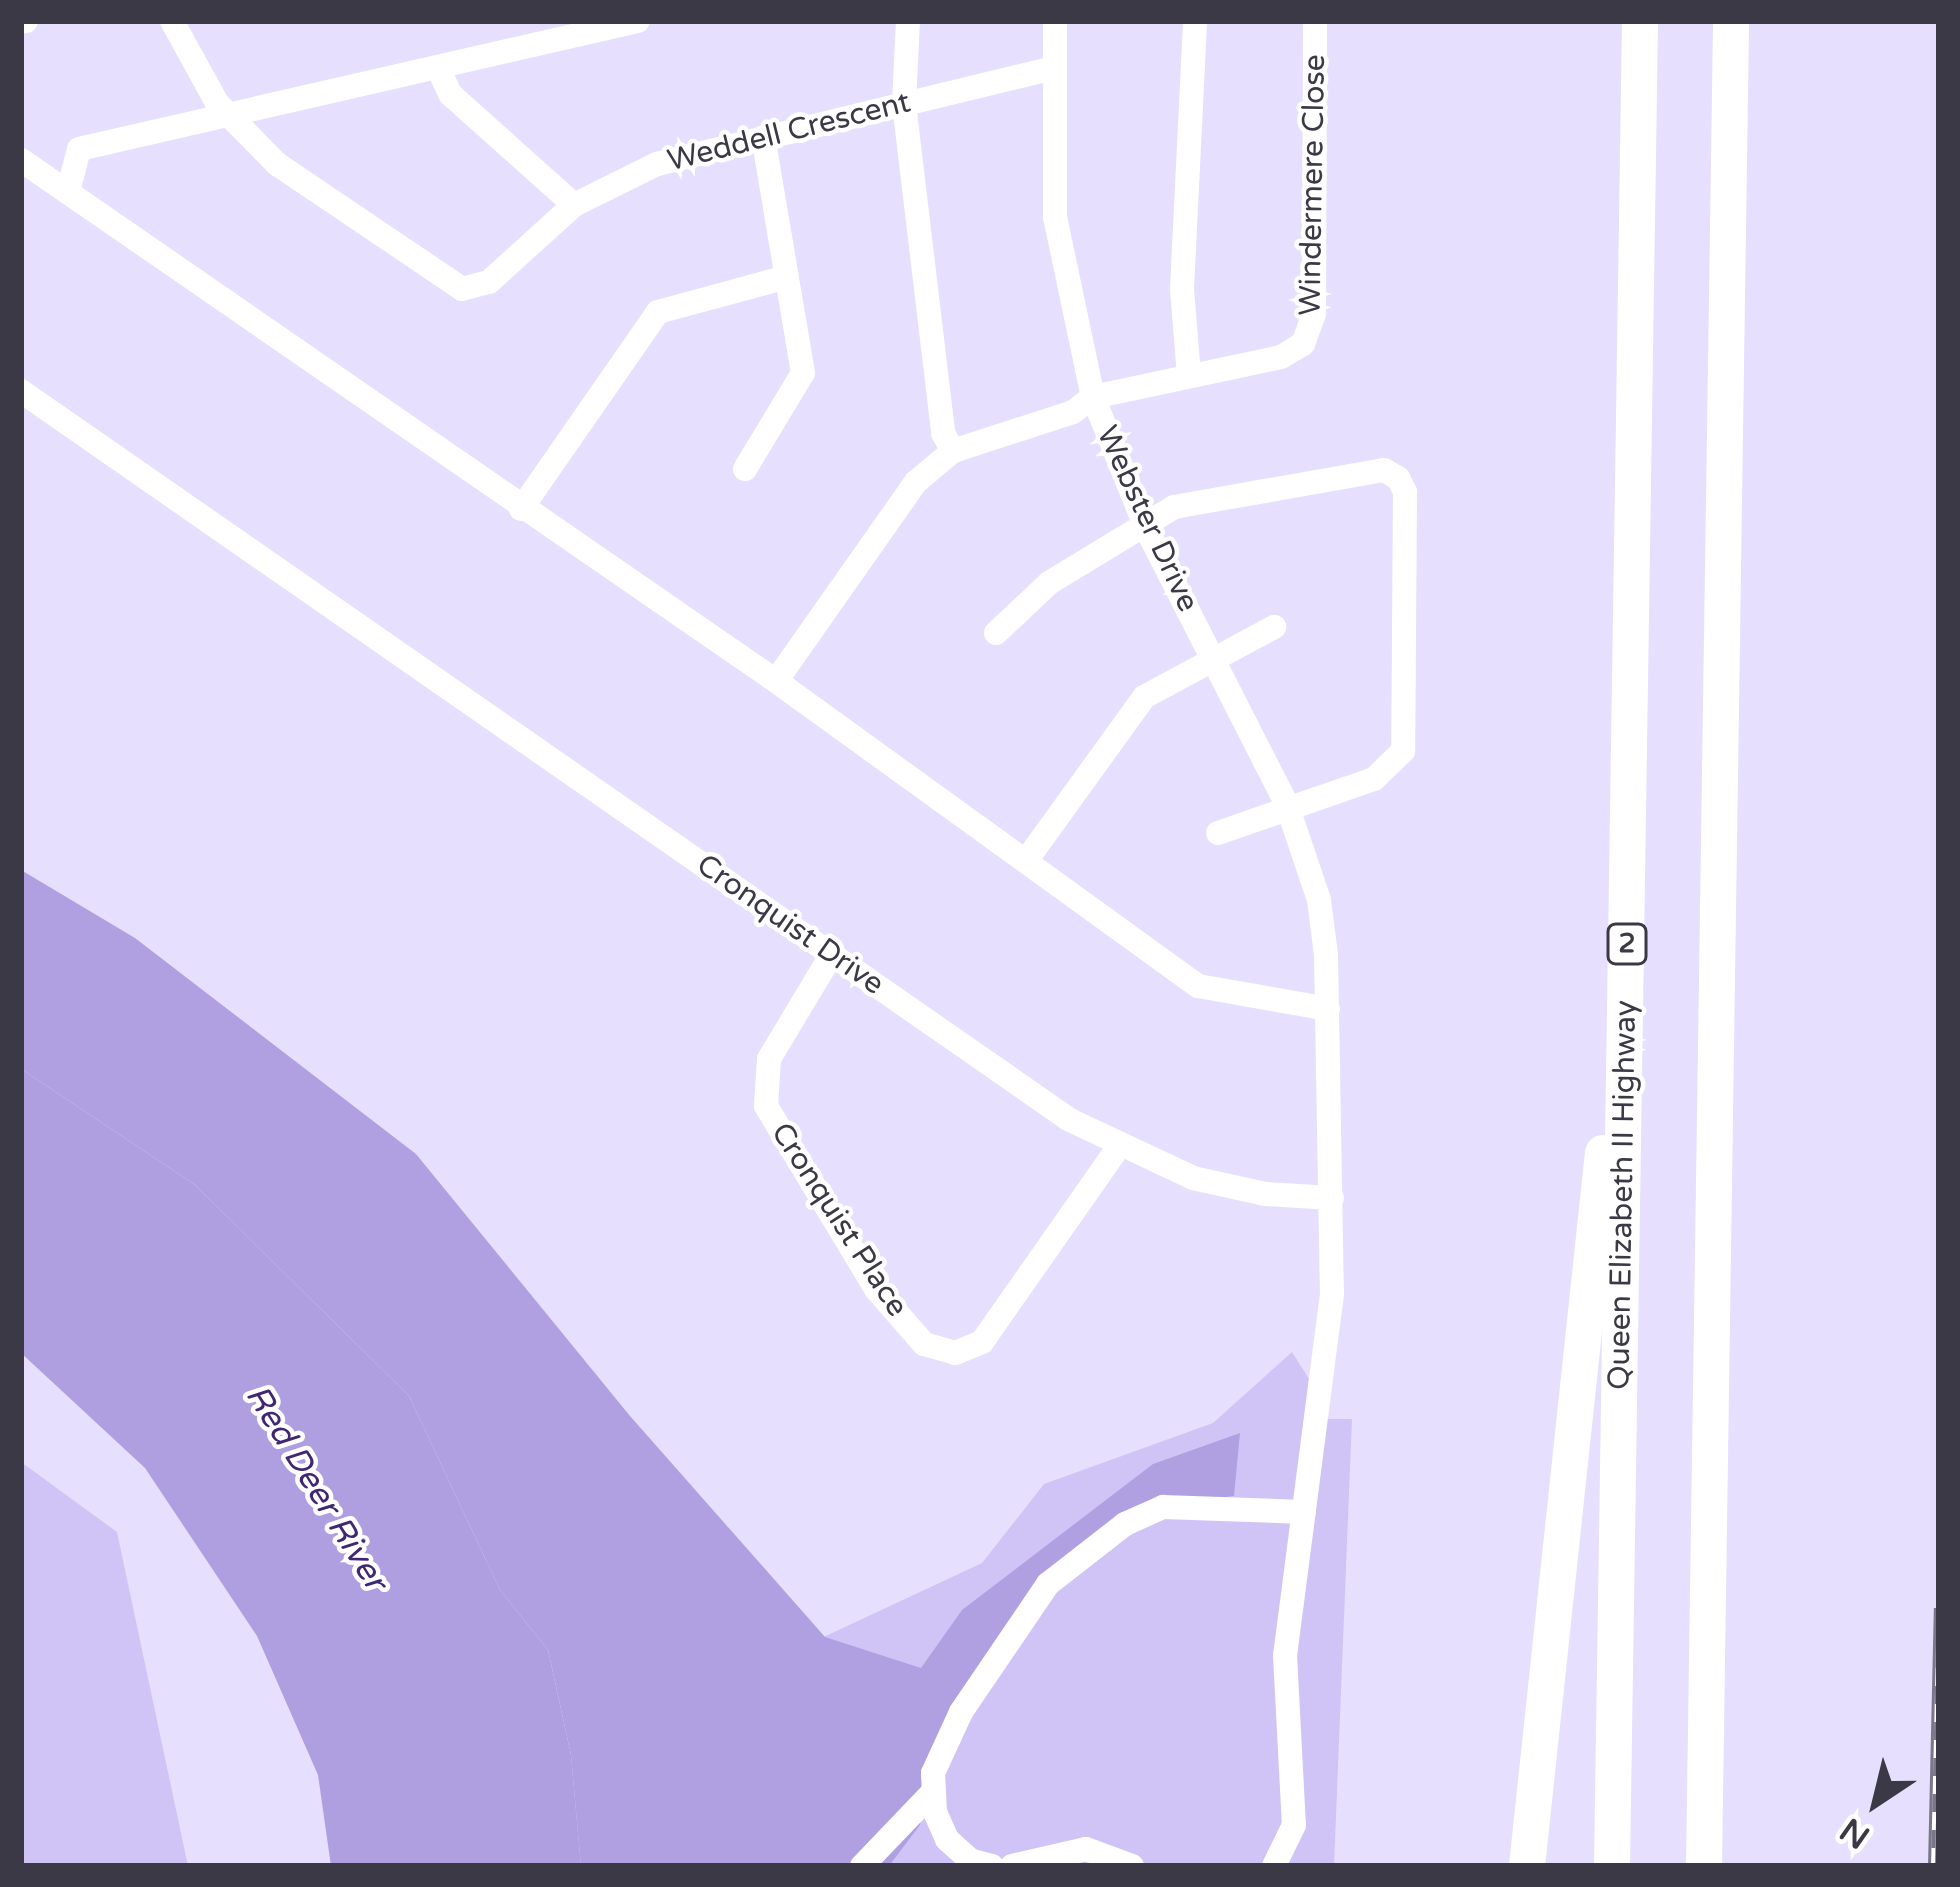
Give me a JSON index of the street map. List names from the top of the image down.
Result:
{
  "streets": {
    "highway": ["2", "Queen Elizabeth II Highway"],
    "street": [
      "Weddell Crescent",
      "Windermere Close",
      "Webster Drive",
      "Cronquist Drive",
      "Cronquist Place"
    ]
  },
  "crossings": [
    ["Weddell Crescent", "Webster Drive"],
    ["Windermere Close", "Webster Drive"],
    ["Webster Drive", "Cronquist Drive"],
    ["Cronquist Drive", "Cronquist Place"]
  ],
  "water": ["Red Deer River"],
  "north": "bottom left"
}
